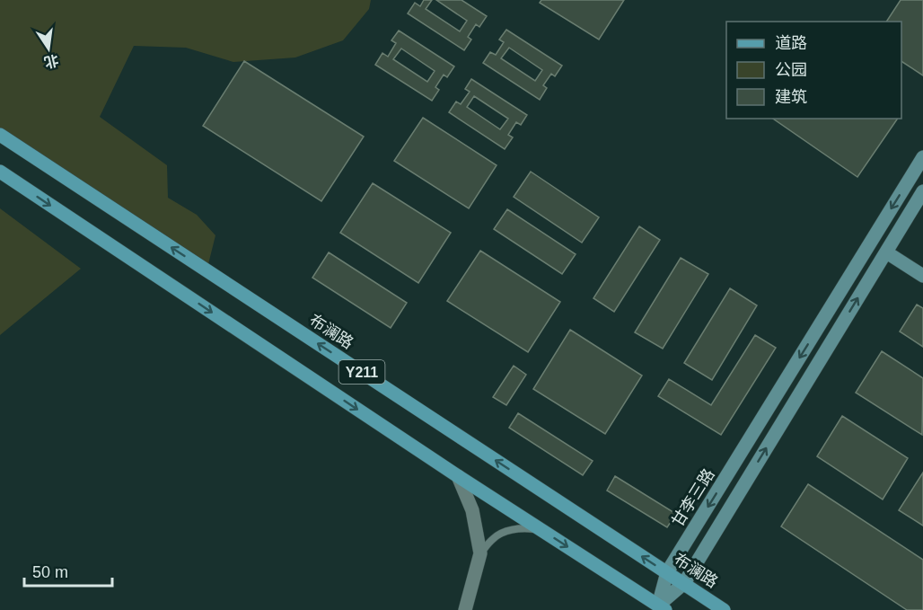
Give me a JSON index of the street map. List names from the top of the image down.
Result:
{
  "streets": {
    "main road": ["布澜路", "Y211"],
    "street": ["甘李三路"]
  },
  "crossings": [
    ["布澜路", "甘李三路"],
    ["Y211", "甘李三路"]
  ],
  "legend": ["道路", "公园", "建筑"],
  "scale_bar": "50 m",
  "north": "bottom"
}
